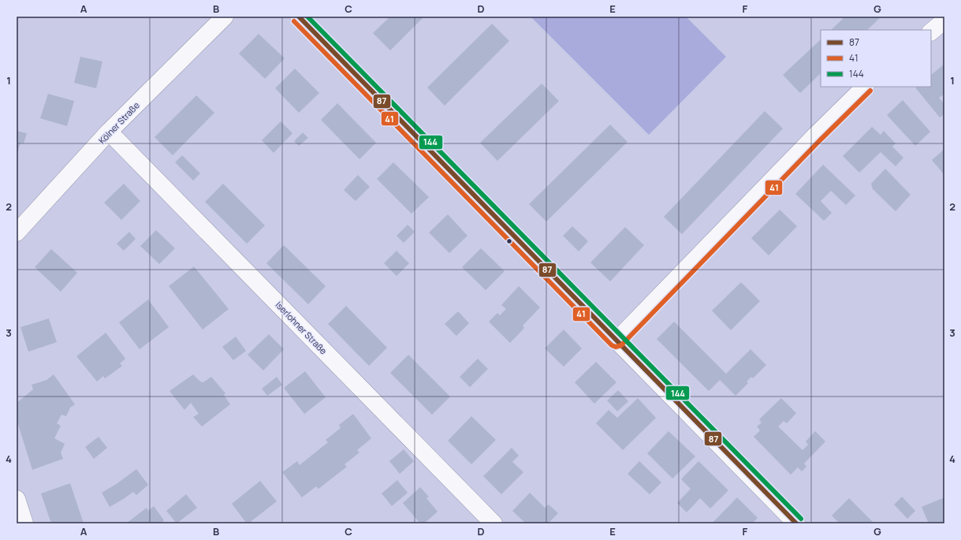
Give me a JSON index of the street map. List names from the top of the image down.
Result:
{
  "streets": {
    "street": ["Kölner Straße", "Iserlohner Straße"]
  },
  "crossings": [
    ["Kölner Straße", "Iserlohner Straße"]
  ],
  "lines": ["transit line 87", "transit line 144", "transit line 41"],
  "legend": ["87", "41", "144"],
  "grid": {
    "columns": [
      "A",
      "B",
      "C",
      "D",
      "E",
      "F",
      "G"
    ],
    "rows": [
      "1",
      "2",
      "3",
      "4"
    ]
  }
}
